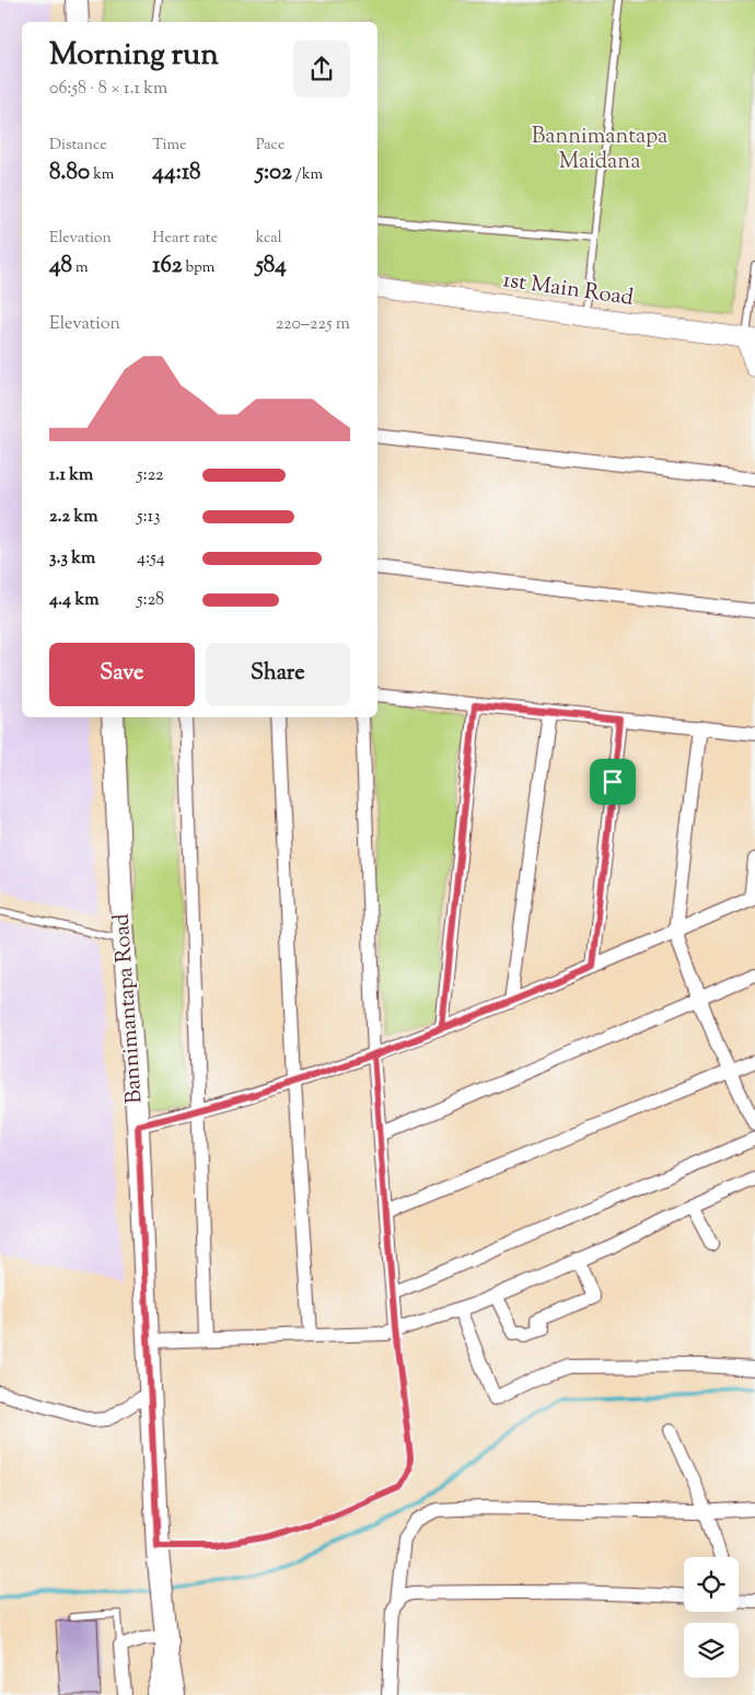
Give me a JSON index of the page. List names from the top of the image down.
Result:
{
  "streets": {
    "highway": ["Bannimantapa Road"],
    "street": ["1st Main Road"]
  },
  "parks": ["Bannimantapa Maidana"],
  "page": {
    "heading": ["Morning run", "06:58 · 8 × 1.1 km"],
    "stats": [
      ["Distance", "8.80 km"],
      ["Time", "44:18"],
      ["Pace", "5:02 /km"],
      ["Elevation", "48 m"],
      ["Heart rate", "162 bpm"],
      ["kcal", "584"]
    ],
    "chart": ["Elevation", "220–225 m"],
    "list": [
      {
        "name": "1.1 km",
        "note": "5:22"
      },
      {
        "name": "2.2 km",
        "note": "5:13"
      },
      {
        "name": "3.3 km",
        "note": "4:54"
      },
      {
        "name": "4.4 km",
        "note": "5:28"
      }
    ],
    "buttons": ["Save", "Share"]
  }
}
